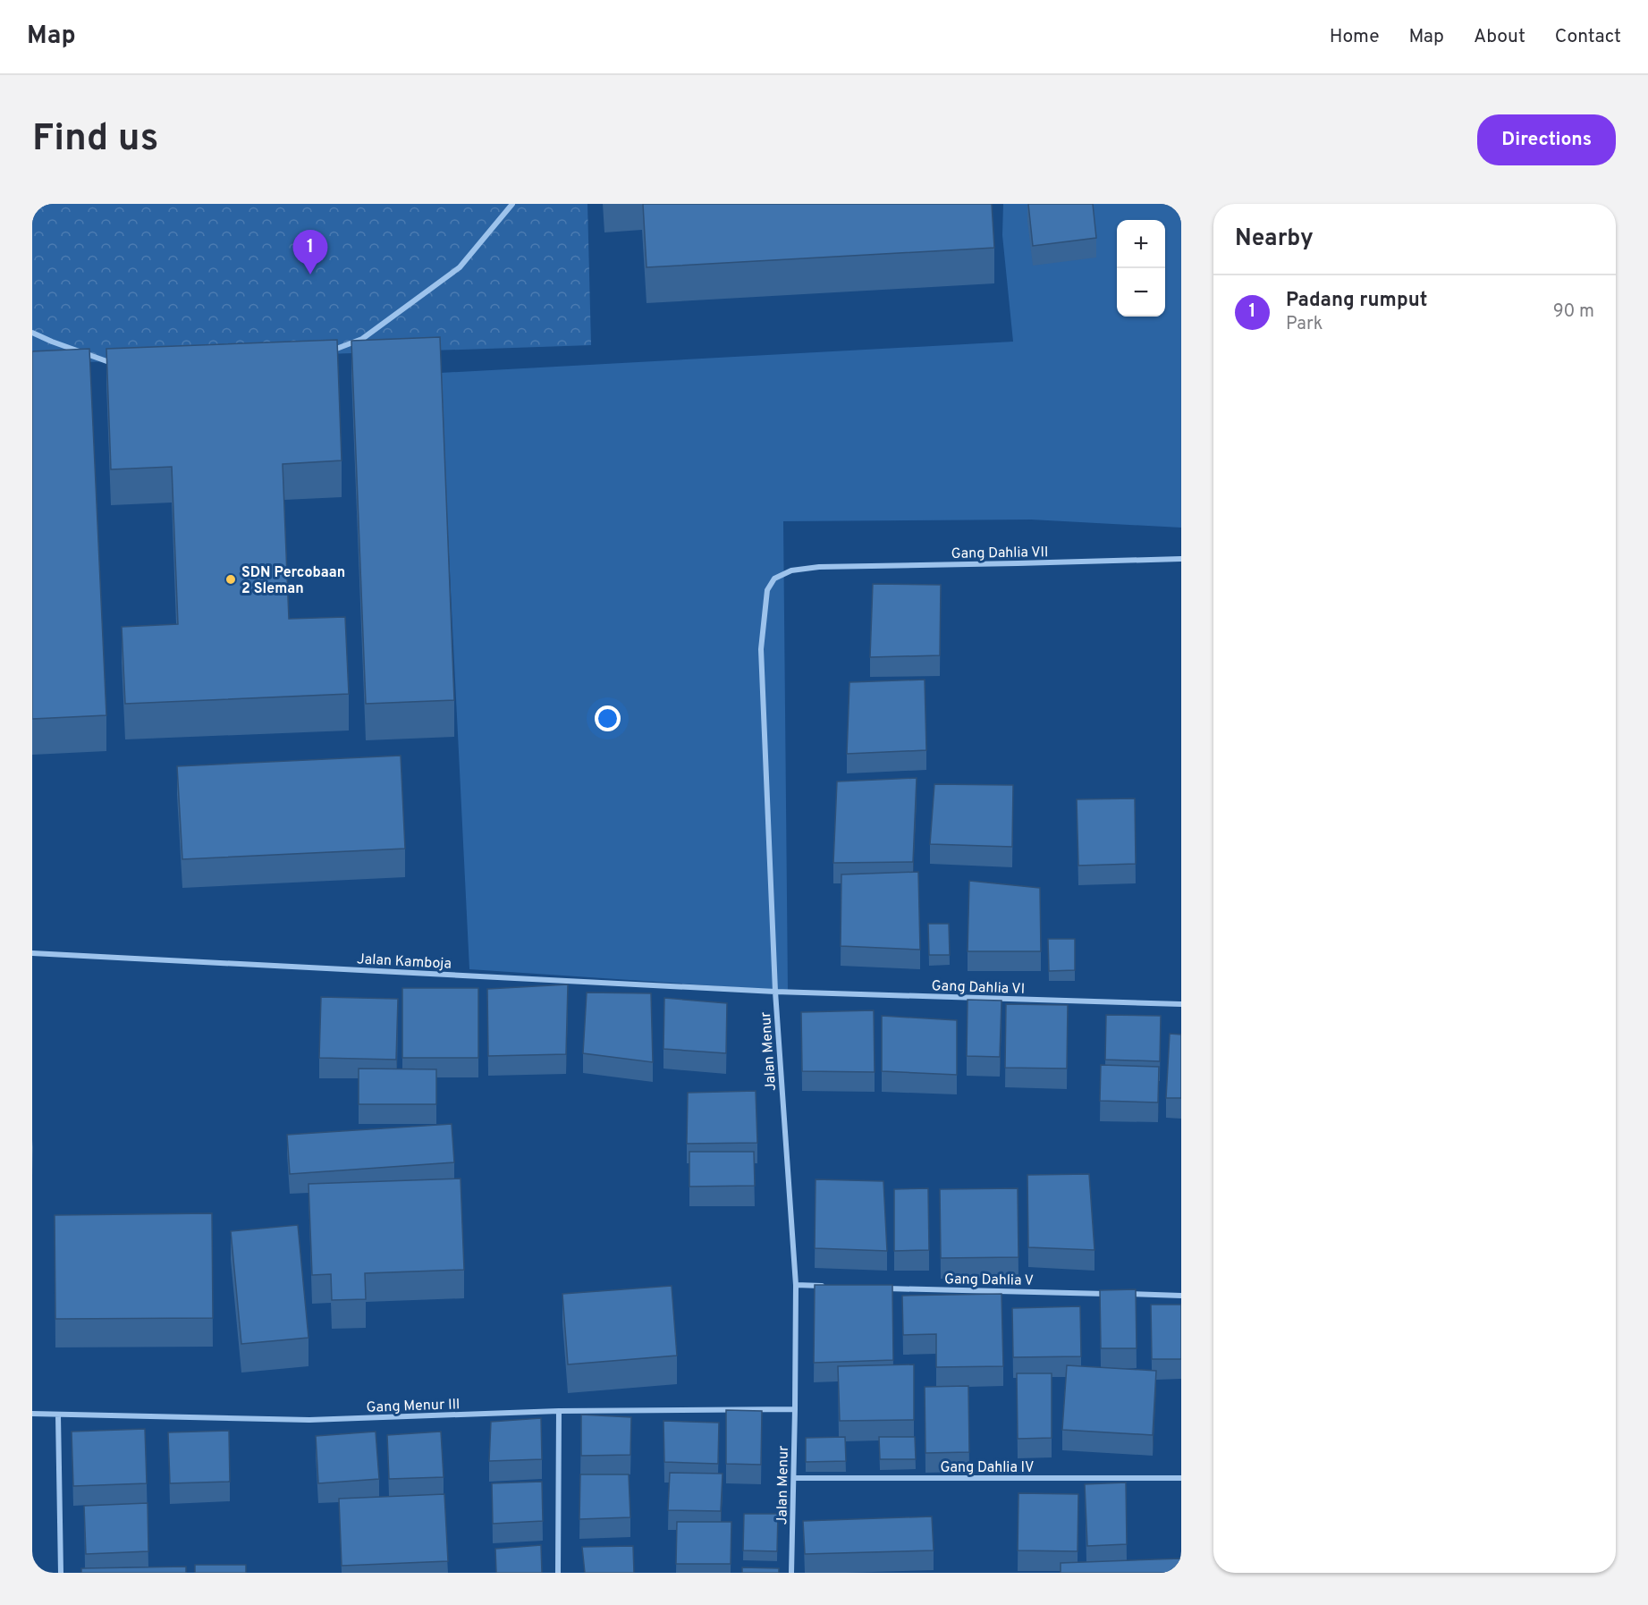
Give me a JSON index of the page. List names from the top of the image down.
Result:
{
  "streets": {
    "street": [
      "Gang Dahlia VII",
      "Jalan Kamboja",
      "Gang Dahlia VI",
      "Jalan Menur",
      "Gang Dahlia V",
      "Gang Menur III",
      "Gang Dahlia IV"
    ]
  },
  "crossings": [
    ["Gang Dahlia VII", "Jalan Menur"],
    ["Jalan Kamboja", "Gang Dahlia VI"],
    ["Jalan Kamboja", "Jalan Menur"],
    ["Gang Dahlia VI", "Jalan Menur"],
    ["Jalan Menur", "Gang Menur III"],
    ["Jalan Menur", "Gang Dahlia IV"]
  ],
  "places": ["SDN Percobaan 2 Sleman"],
  "page": {
    "header": "Map",
    "nav": [
      "Home",
      "Map",
      "About",
      "Contact"
    ],
    "buttons": "Directions",
    "title": "Find us",
    "heading": "Nearby",
    "map_buttons": ["+", "−"],
    "pins": "1",
    "list": [
      {
        "mark": "1",
        "name": "Padang rumput",
        "note": "Park",
        "value": "90 m"
      }
    ]
  }
}
